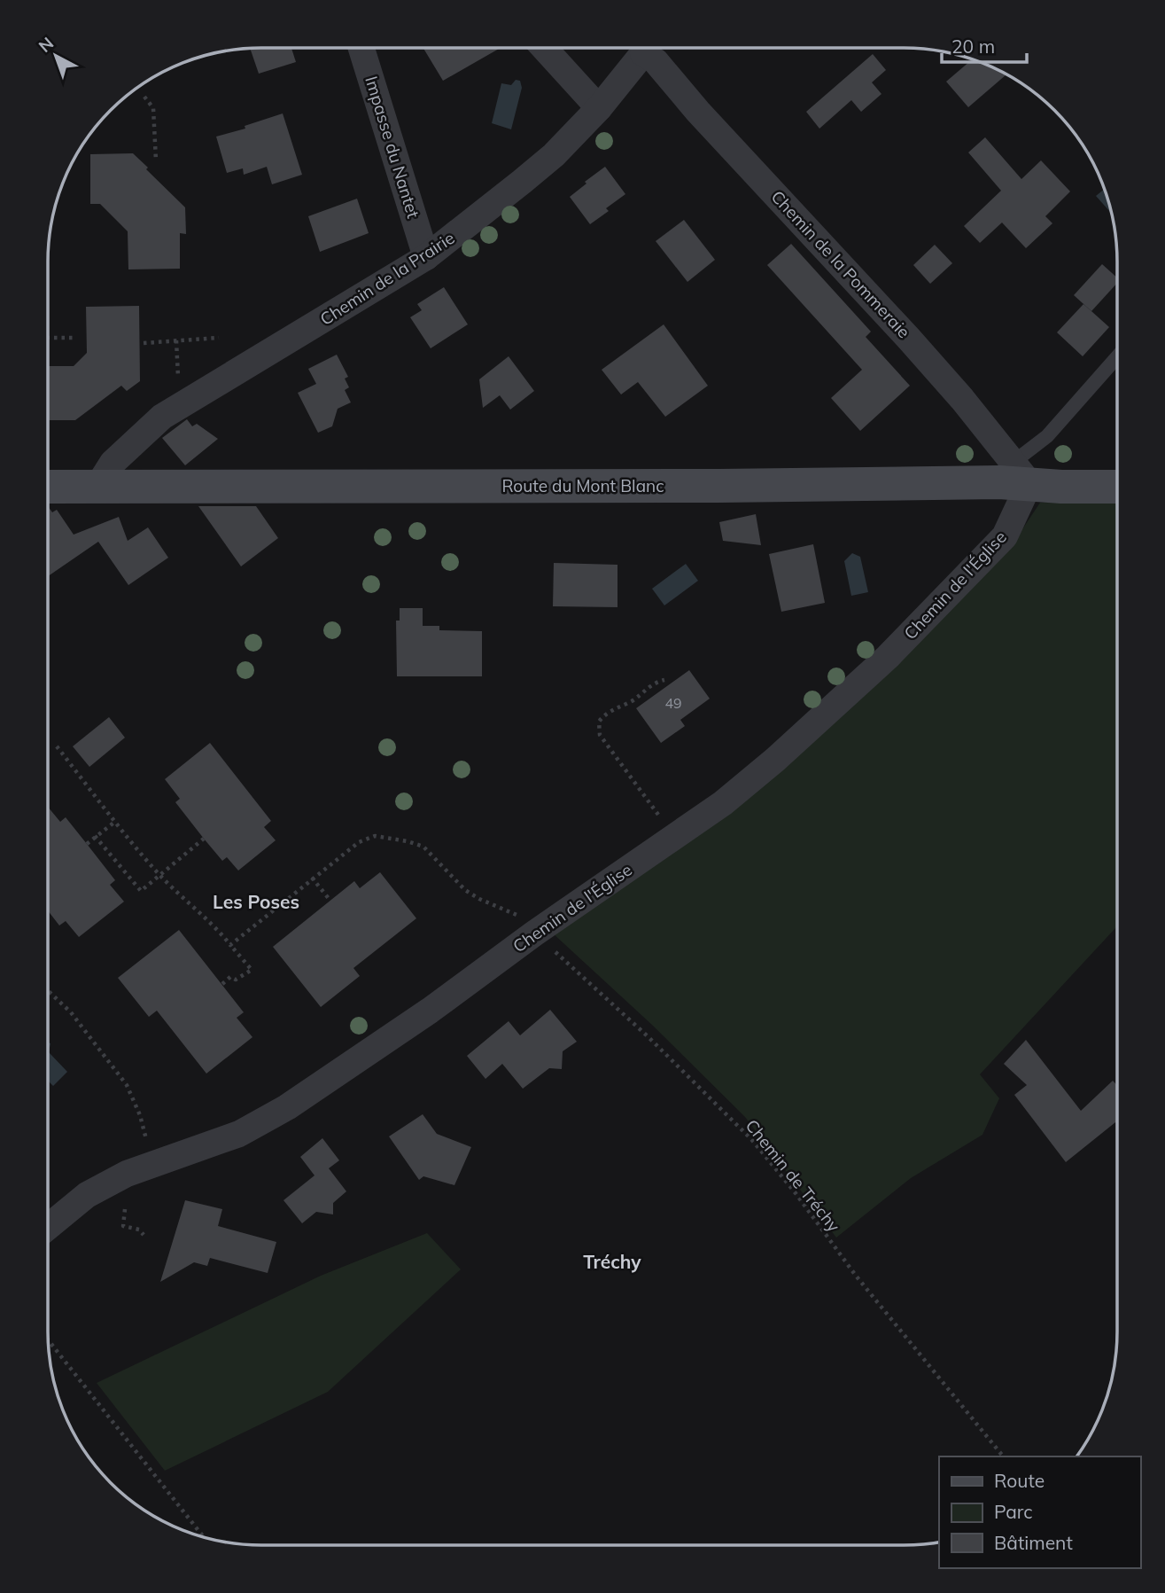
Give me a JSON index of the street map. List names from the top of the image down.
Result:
{
  "streets": {
    "street": [
      "Impasse du Nantet",
      "Chemin de la Pommeraie",
      "Chemin de la Prairie",
      "Route du Mont Blanc",
      "Chemin de l'Église"
    ],
    "path": ["Chemin de Tréchy"]
  },
  "crossings": [
    ["Impasse du Nantet", "Chemin de la Prairie"],
    ["Chemin de la Pommeraie", "Route du Mont Blanc"],
    ["Chemin de la Pommeraie", "Chemin de l'Église"],
    ["Chemin de la Prairie", "Route du Mont Blanc"],
    ["Route du Mont Blanc", "Chemin de l'Église"],
    ["Chemin de l'Église", "Chemin de Tréchy"]
  ],
  "districts": ["Les Poses", "Tréchy"],
  "house_numbers": ["49"],
  "legend": ["Route", "Parc", "Bâtiment"],
  "scale_bar": "20 m",
  "north": "top left"
}
